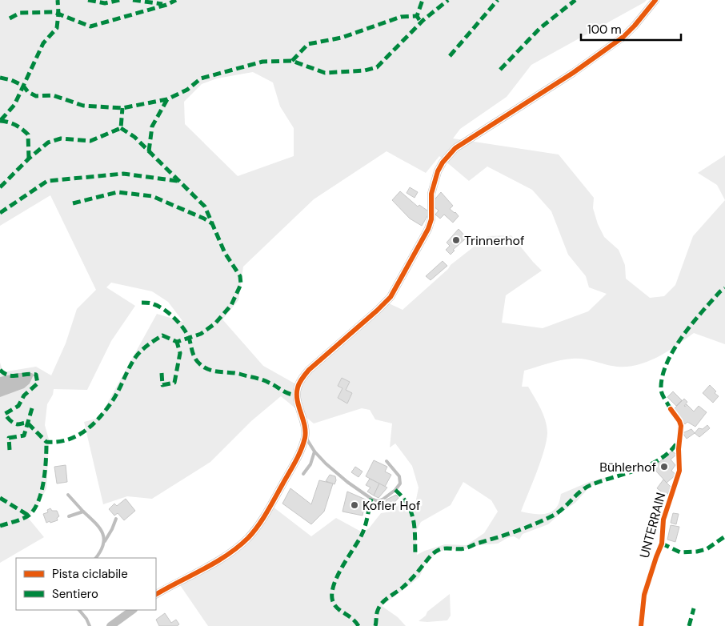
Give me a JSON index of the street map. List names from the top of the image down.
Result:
{
  "streets": {
    "street": ["UNTERRAIN"]
  },
  "places": ["Trinnerhof", "Bühlerhof", "Kofler Hof"],
  "legend": ["Pista ciclabile", "Sentiero"],
  "scale_bar": "100 m"
}
